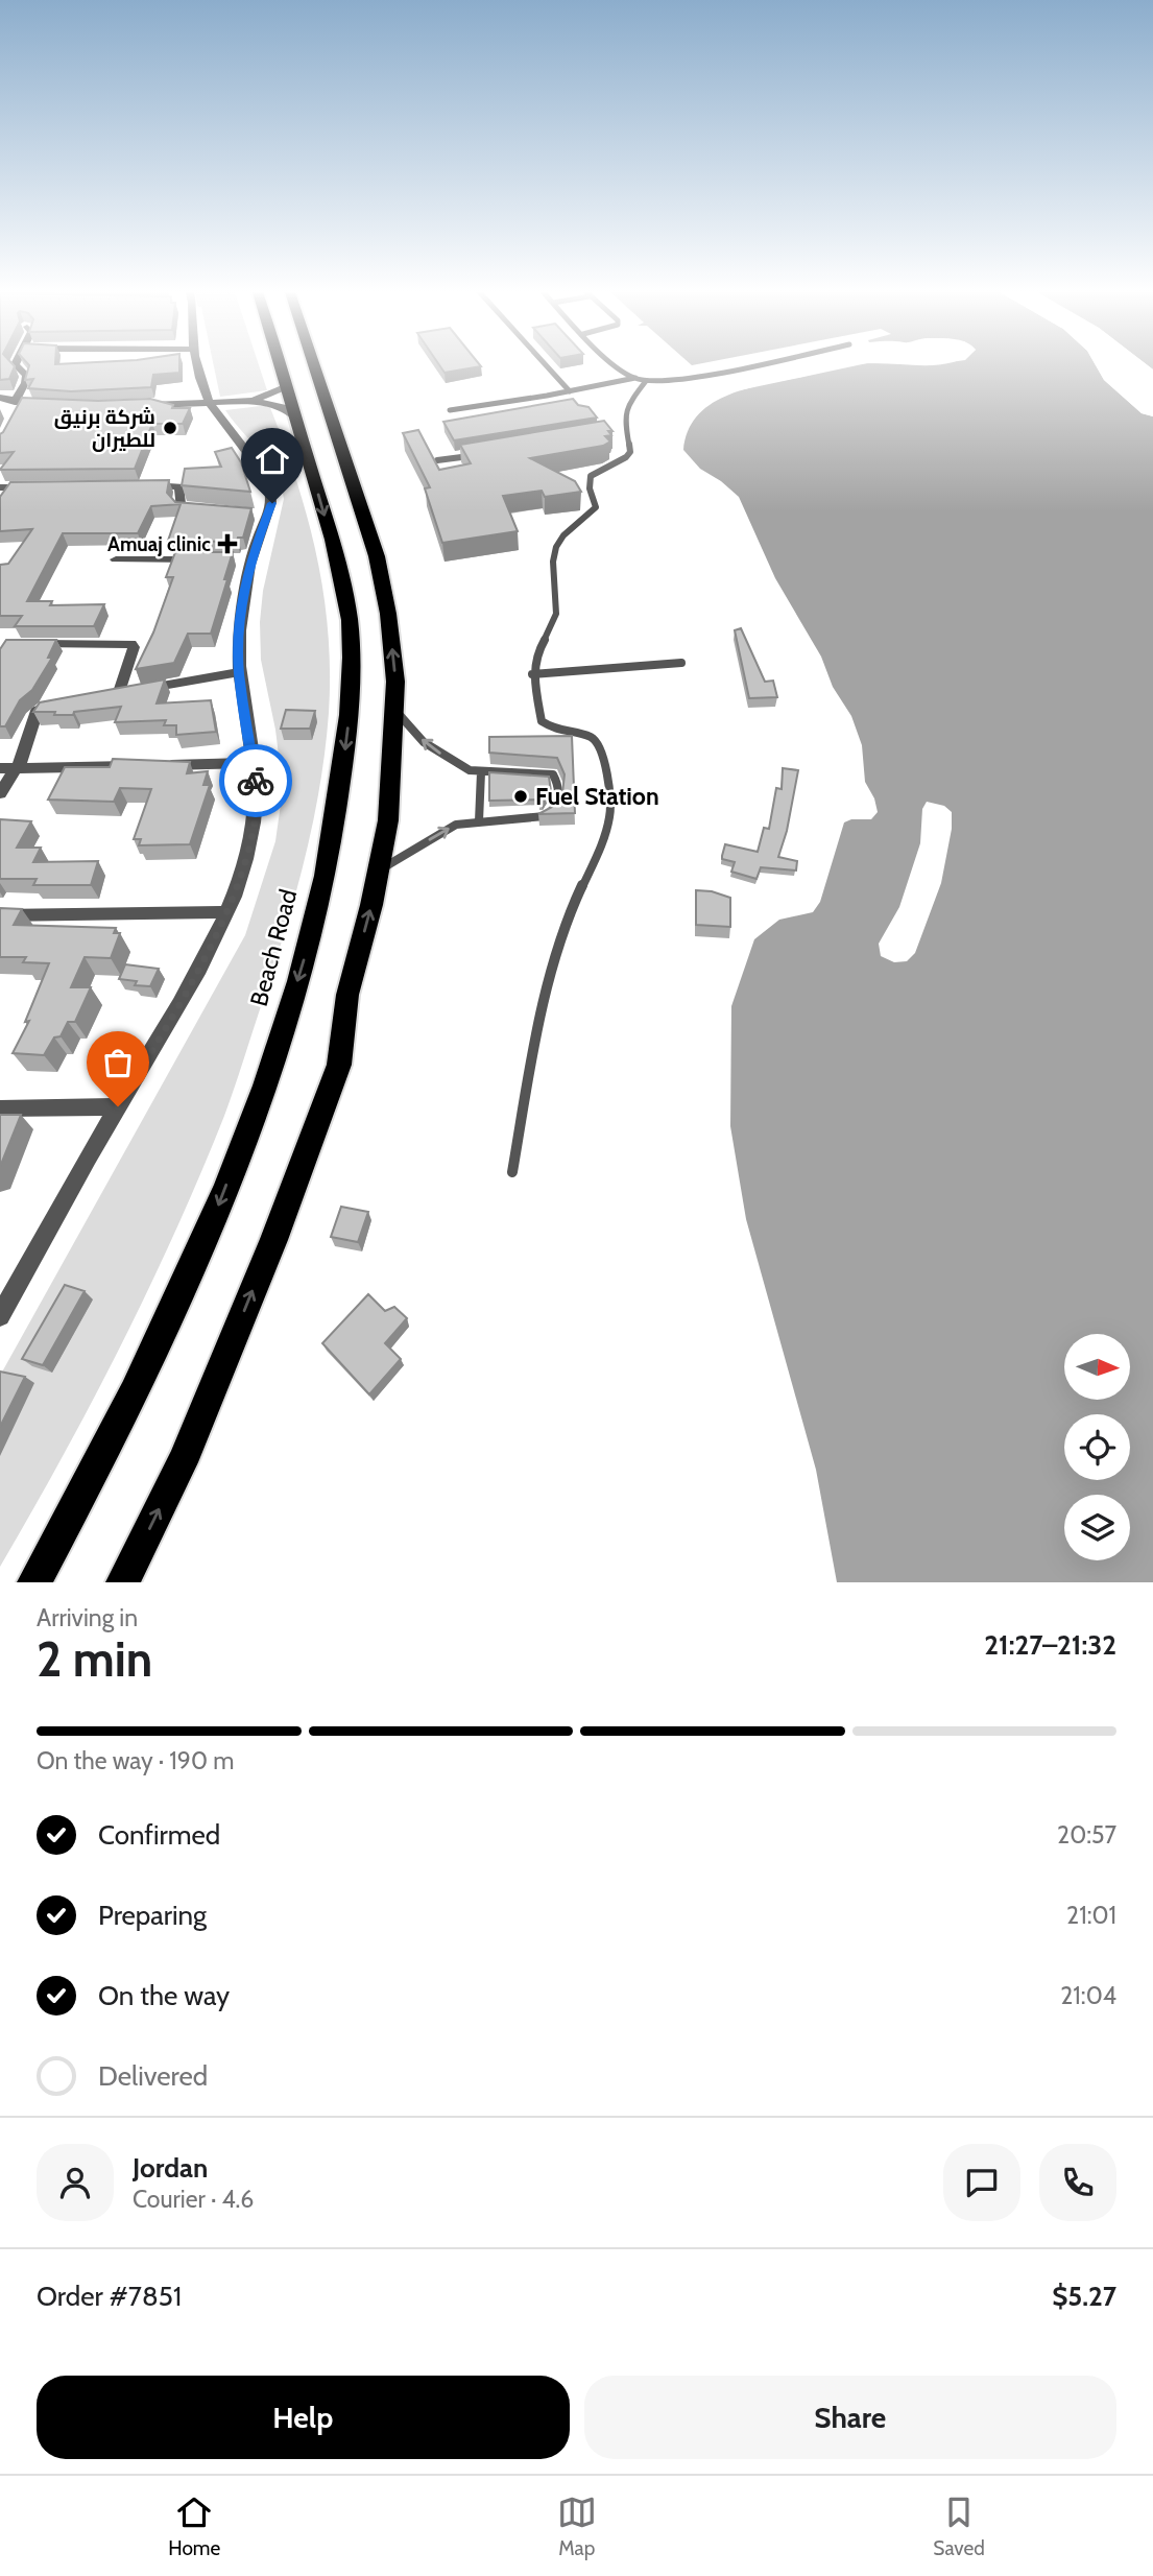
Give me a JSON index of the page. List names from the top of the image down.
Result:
{
  "streets": {
    "highway": ["Beach Road"]
  },
  "places": {
    "other": ["شركة برنيق للطيران", "Fuel Station"],
    "health": ["Amuaj clinic"]
  },
  "north": "right",
  "page": {
    "heading": ["2 min", "Arriving in", "21:27–21:32"],
    "panel": [
      "Jordan",
      "Courier · 4.6",
      "Order #7851",
      "$5.27"
    ],
    "bar": "On the way · 190 m",
    "list": [
      ["Confirmed", "20:57"],
      ["Preparing", "21:01"],
      ["On the way", "21:04"],
      "Delivered"
    ],
    "buttons": ["Help", "Share"],
    "tabs": ["Home", "Map", "Saved"]
  }
}
